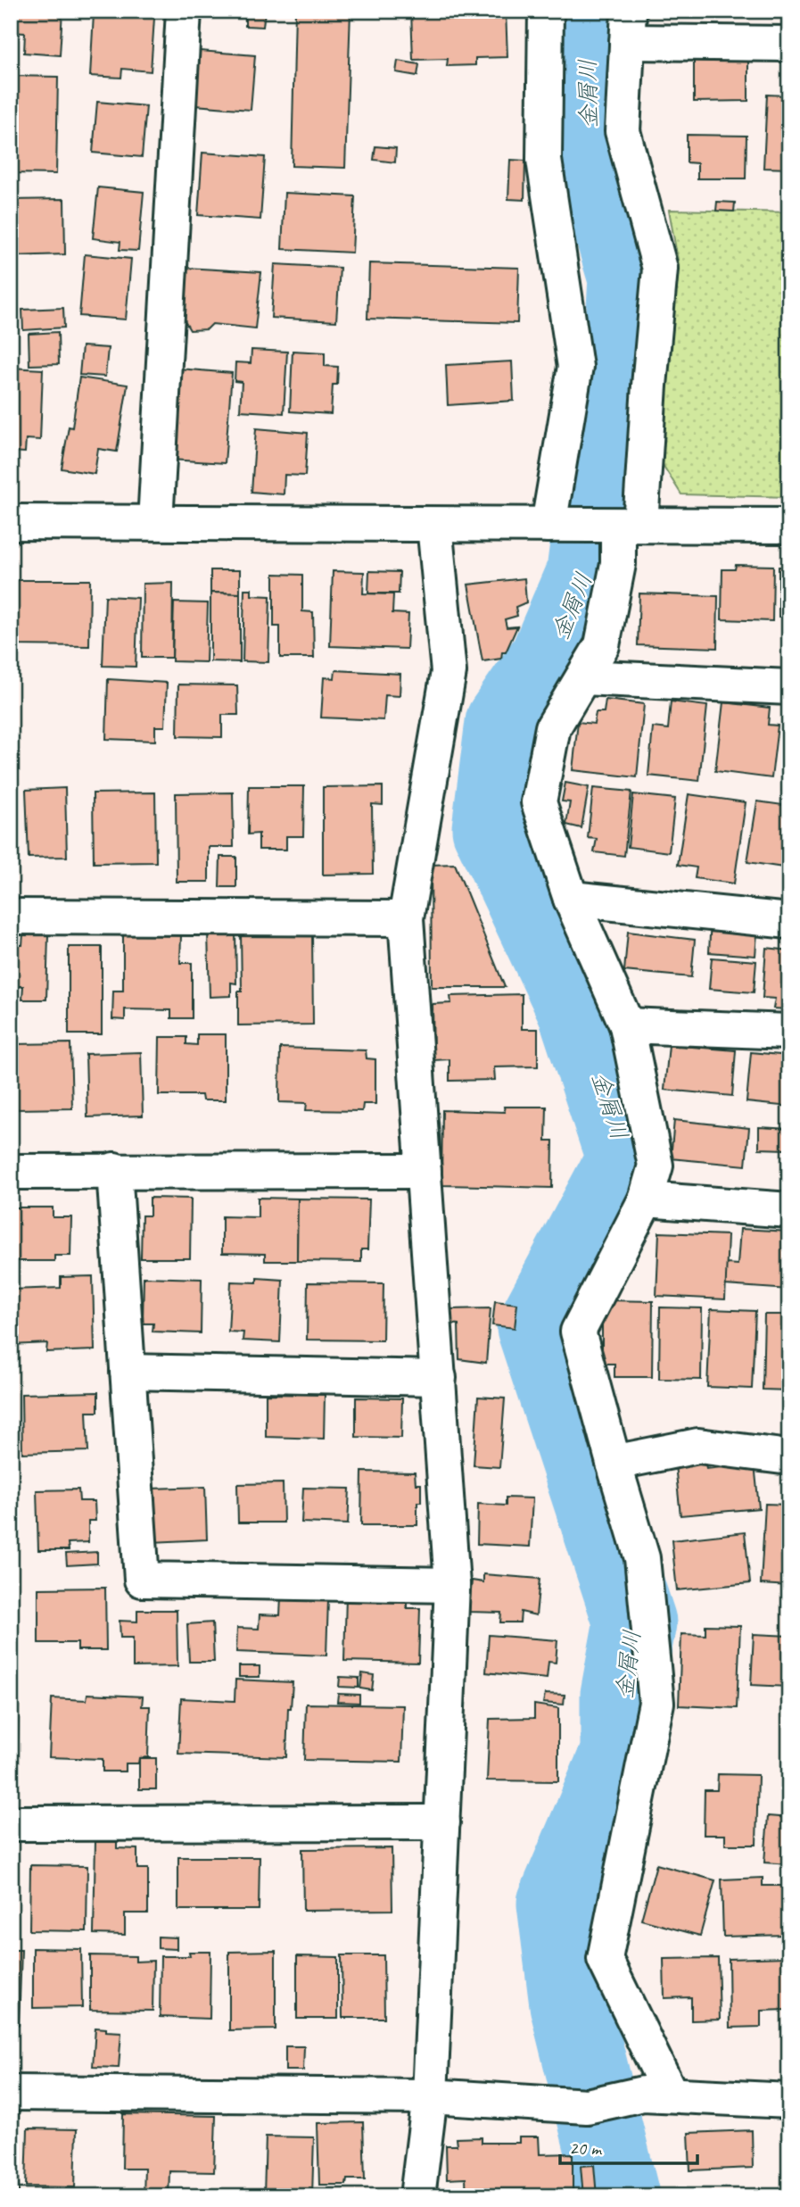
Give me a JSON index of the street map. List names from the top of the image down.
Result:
{
  "water": ["金屑川"],
  "scale_bar": "20 m"
}
